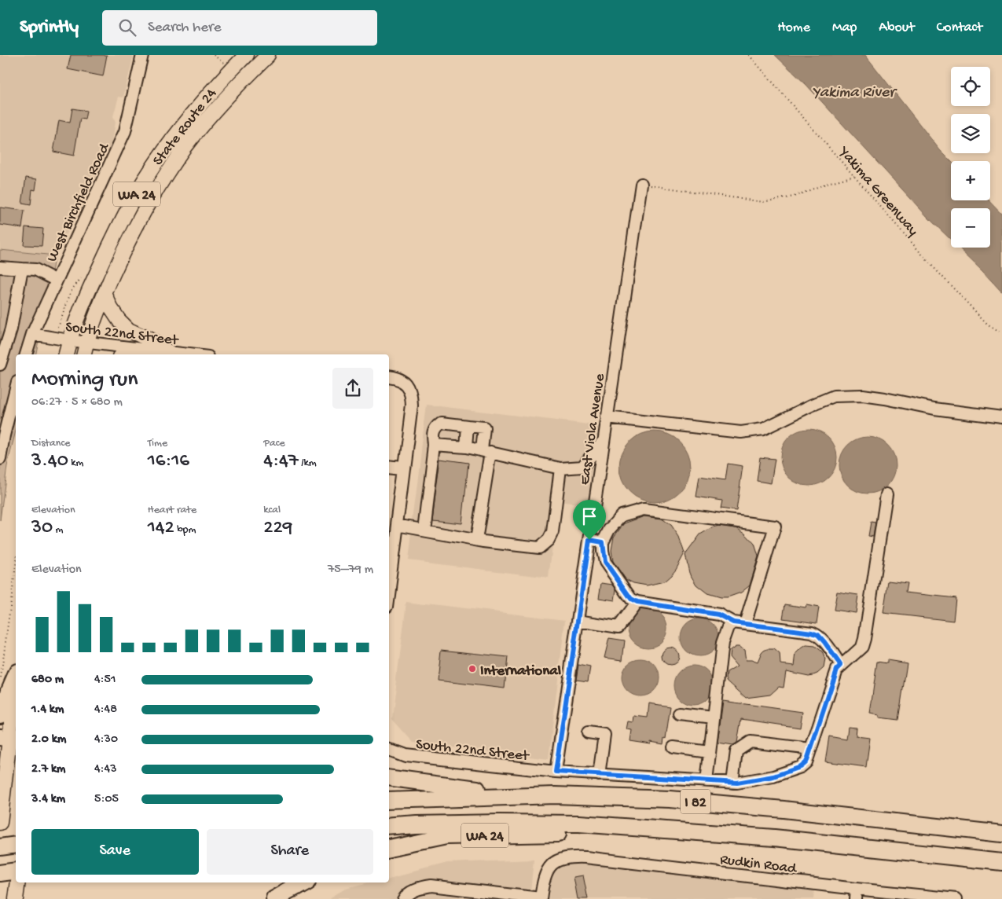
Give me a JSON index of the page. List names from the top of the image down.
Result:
{
  "streets": {
    "highway": ["WA 24", "I 82"],
    "main road": ["State Route 24"],
    "street": [
      "West Birchfield Road",
      "South 22nd Street",
      "East Viola Avenue",
      "Rudkin Road"
    ],
    "path": ["Yakima Greenway"]
  },
  "crossings": [
    ["State Route 24", "South 22nd Street"],
    ["WA 24", "I 82"],
    ["West Birchfield Road", "South 22nd Street"],
    ["South 22nd Street", "East Viola Avenue"]
  ],
  "water": ["Yakima River"],
  "places": ["International"],
  "page": {
    "header": "Sprintly",
    "search": "Search here",
    "nav": [
      "Home",
      "Map",
      "About",
      "Contact"
    ],
    "map_buttons": ["+", "−"],
    "heading": ["Morning run", "06:27 · 5 × 680 m"],
    "stats": [
      ["Distance", "3.40 km"],
      ["Time", "16:16"],
      ["Pace", "4:47 /km"],
      ["Elevation", "30 m"],
      ["Heart rate", "142 bpm"],
      ["kcal", "229"]
    ],
    "chart": ["Elevation", "75–79 m"],
    "list": [
      {
        "name": "680 m",
        "note": "4:51"
      },
      {
        "name": "1.4 km",
        "note": "4:48"
      },
      {
        "name": "2.0 km",
        "note": "4:30"
      },
      {
        "name": "2.7 km",
        "note": "4:43"
      },
      {
        "name": "3.4 km",
        "note": "5:05"
      }
    ],
    "buttons": ["Save", "Share"]
  }
}
